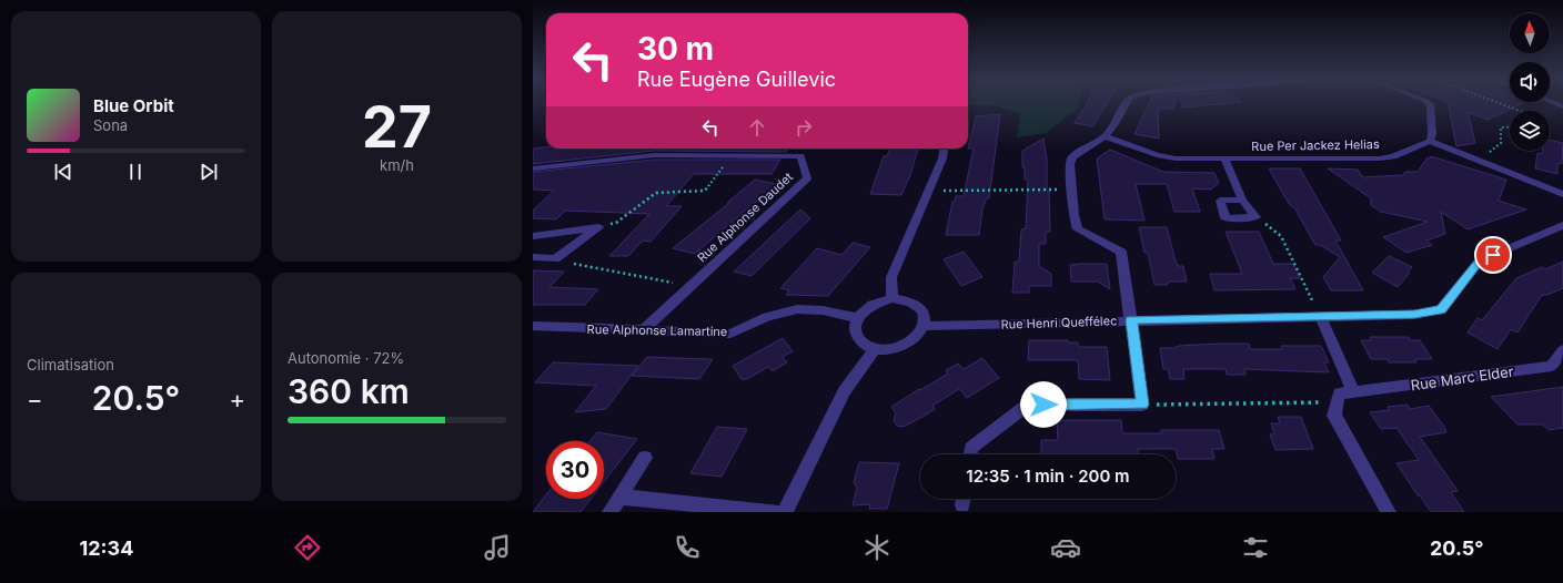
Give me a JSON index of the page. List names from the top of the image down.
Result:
{
  "streets": {
    "street": [
      "Rue Per Jackez Helias",
      "Rue Alphonse Daudet",
      "Rue Henri Queffélec",
      "Rue Alphonse Lamartine",
      "Rue Marc Elder"
    ]
  },
  "crossings": [
    ["Rue Alphonse Daudet", "Rue Alphonse Lamartine"],
    ["Rue Henri Queffélec", "Rue Alphonse Lamartine"]
  ],
  "north": "top",
  "page": {
    "tile": [
      ["27", "km/h"],
      "Climatisation",
      ["Autonomie · 72%", "360 km"]
    ],
    "turn": ["30 m", "Rue Eugène Guillevic"],
    "song": ["Blue Orbit", "Sona"],
    "heat": ["−", "20.5°", "+"],
    "limit": "30",
    "trip": "12:35 · 1 min · 200 m",
    "tabs": ["12:34", "20.5°"]
  }
}
